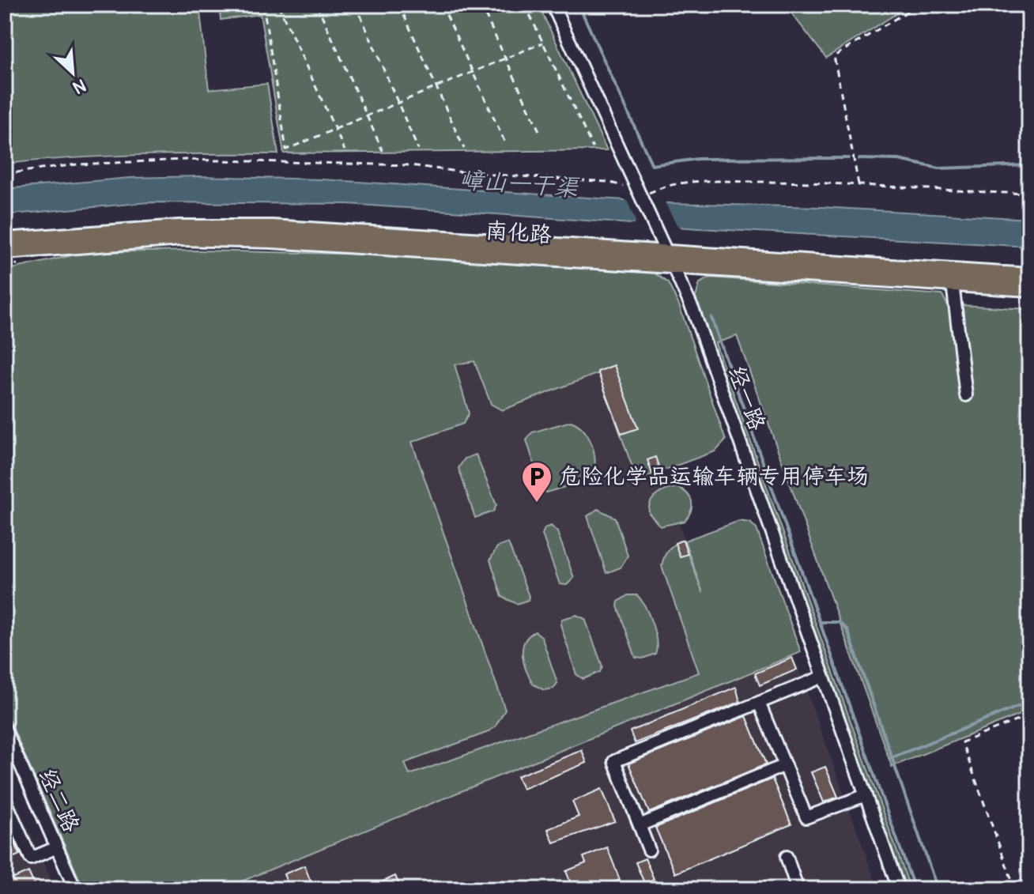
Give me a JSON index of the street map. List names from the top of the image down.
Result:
{
  "streets": {
    "main road": ["南化路"],
    "street": ["经一路", "经二路"]
  },
  "crossings": [
    ["南化路", "经一路"]
  ],
  "water": ["嶂山一干渠"],
  "places": {
    "parking": ["危险化学品运输车辆专用停车场"]
  },
  "north": "bottom right"
}
